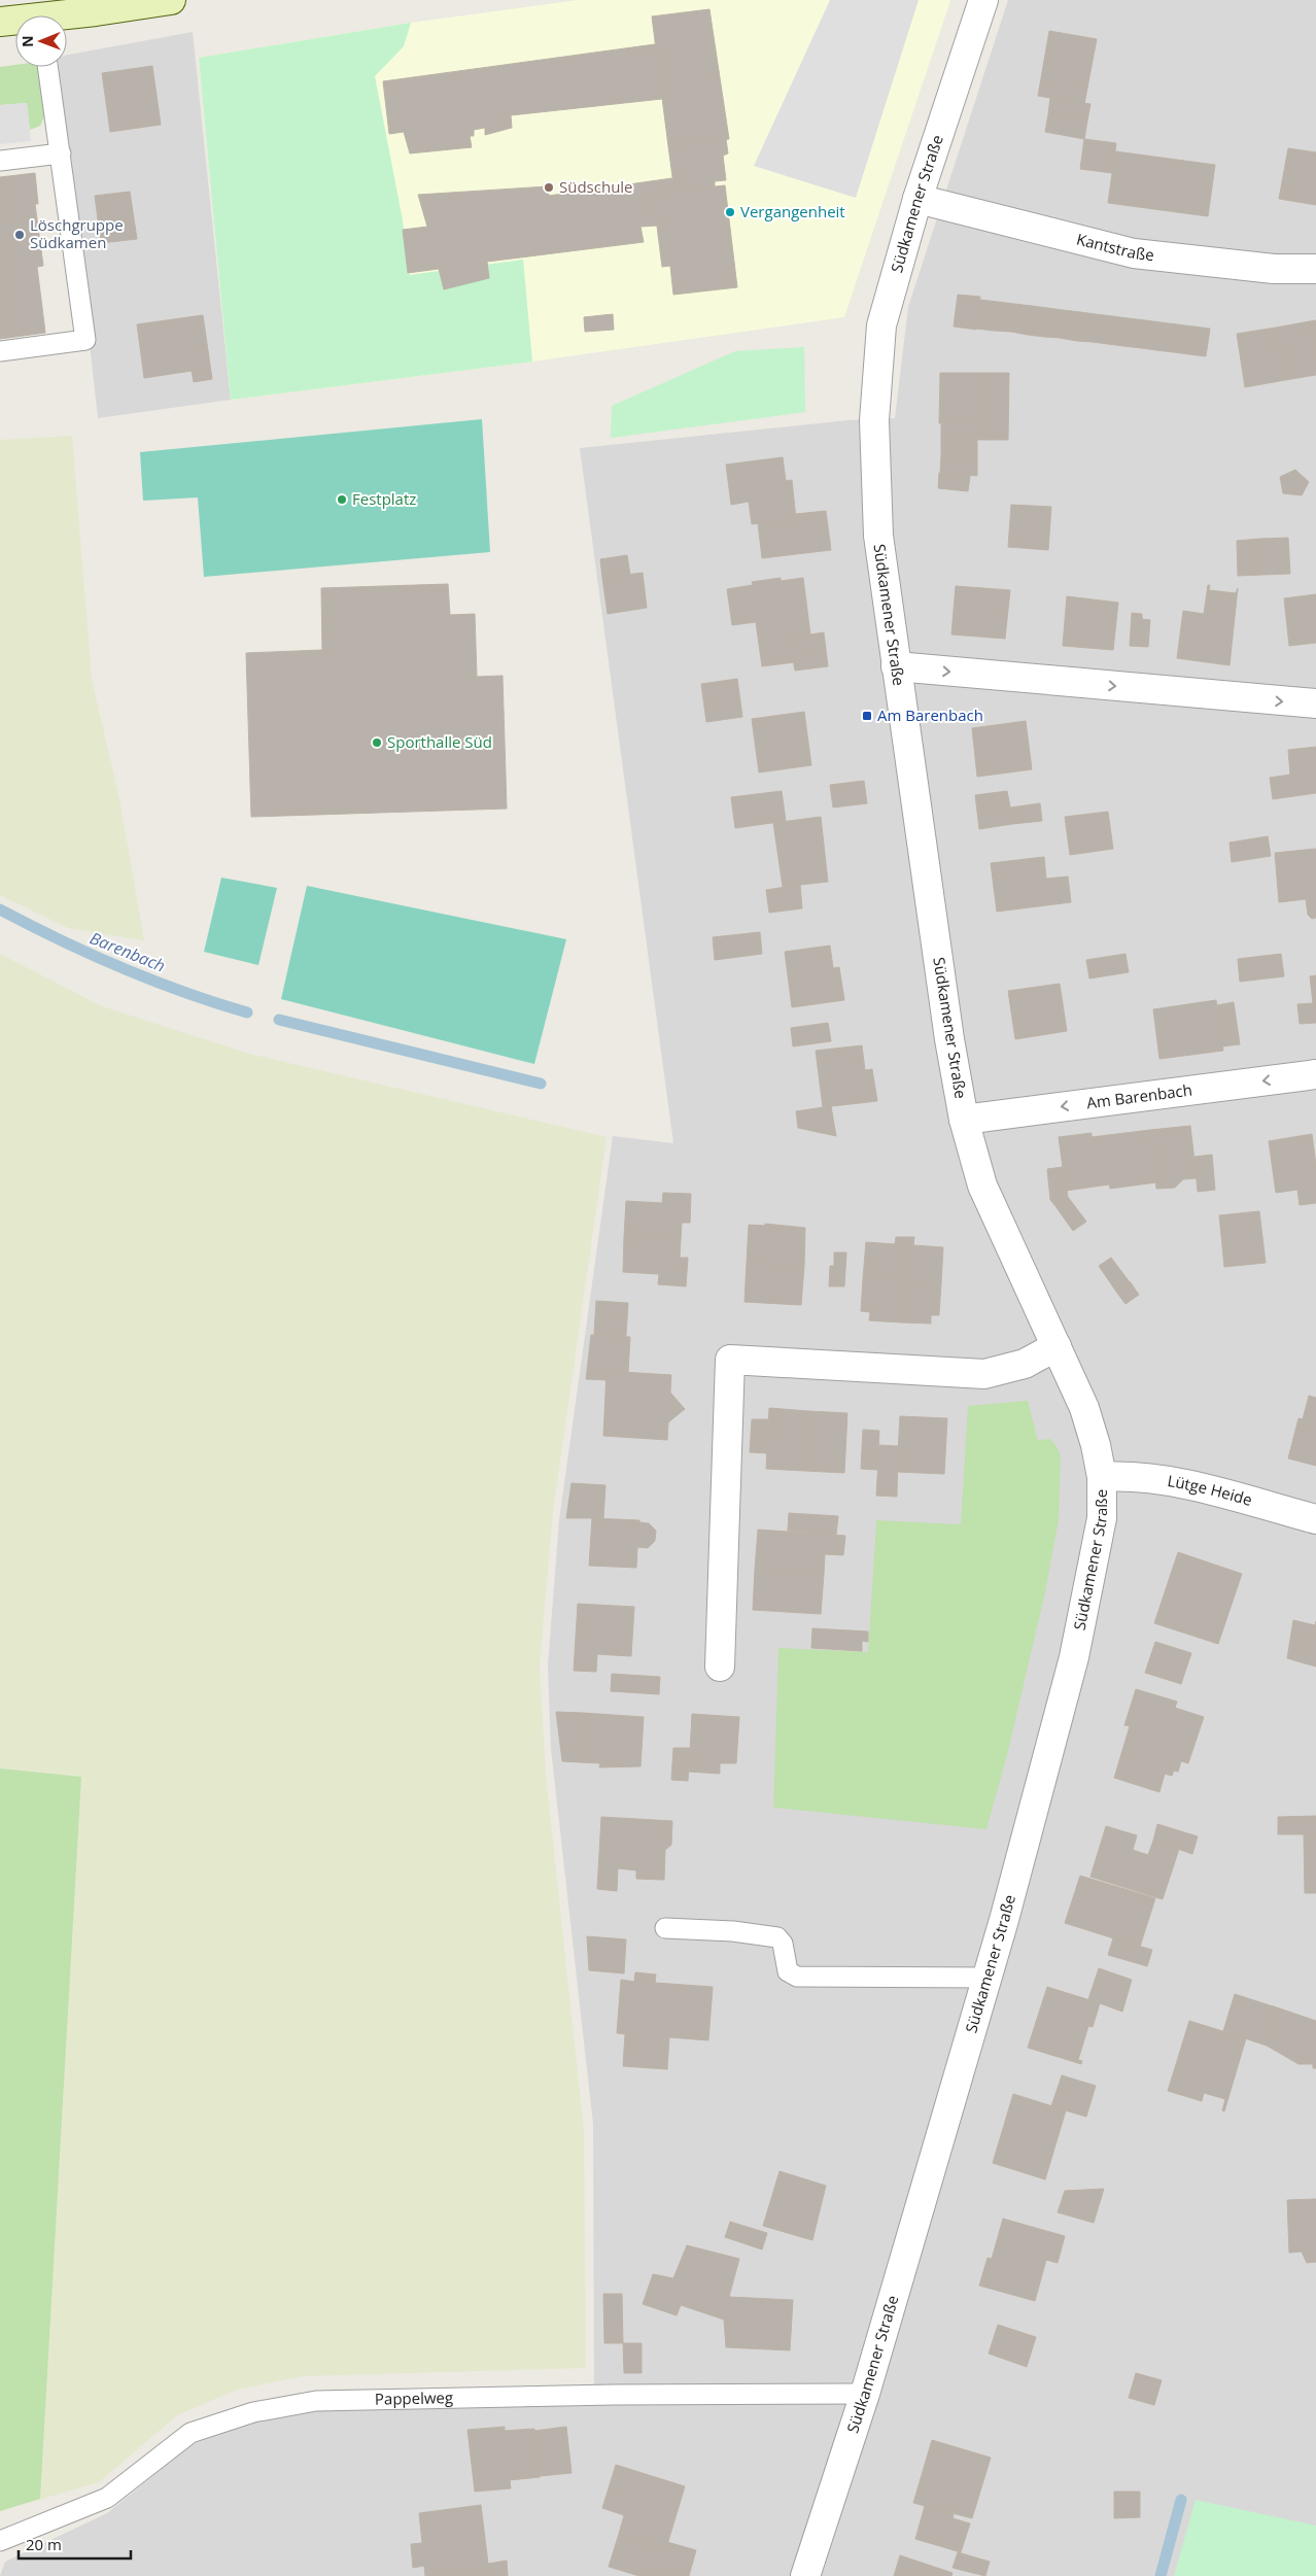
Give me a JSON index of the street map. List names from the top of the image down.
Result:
{
  "streets": {
    "street": [
      "Südkamener Straße",
      "Kantstraße",
      "Am Barenbach",
      "Lütge Heide"
    ],
    "lane": ["Pappelweg"]
  },
  "crossings": [
    ["Südkamener Straße", "Kantstraße"],
    ["Südkamener Straße", "Am Barenbach"],
    ["Südkamener Straße", "Lütge Heide"],
    ["Südkamener Straße", "Pappelweg"]
  ],
  "one_way": ["Am Barenbach"],
  "water": ["Barenbach"],
  "places": {
    "other": [
      "Südschule",
      "Vergangenheit",
      "Löschgruppe Südkamen",
      "Festplatz",
      "Sporthalle Süd"
    ],
    "transit": ["Am Barenbach"]
  },
  "scale_bar": "20 m",
  "north": "left"
}
